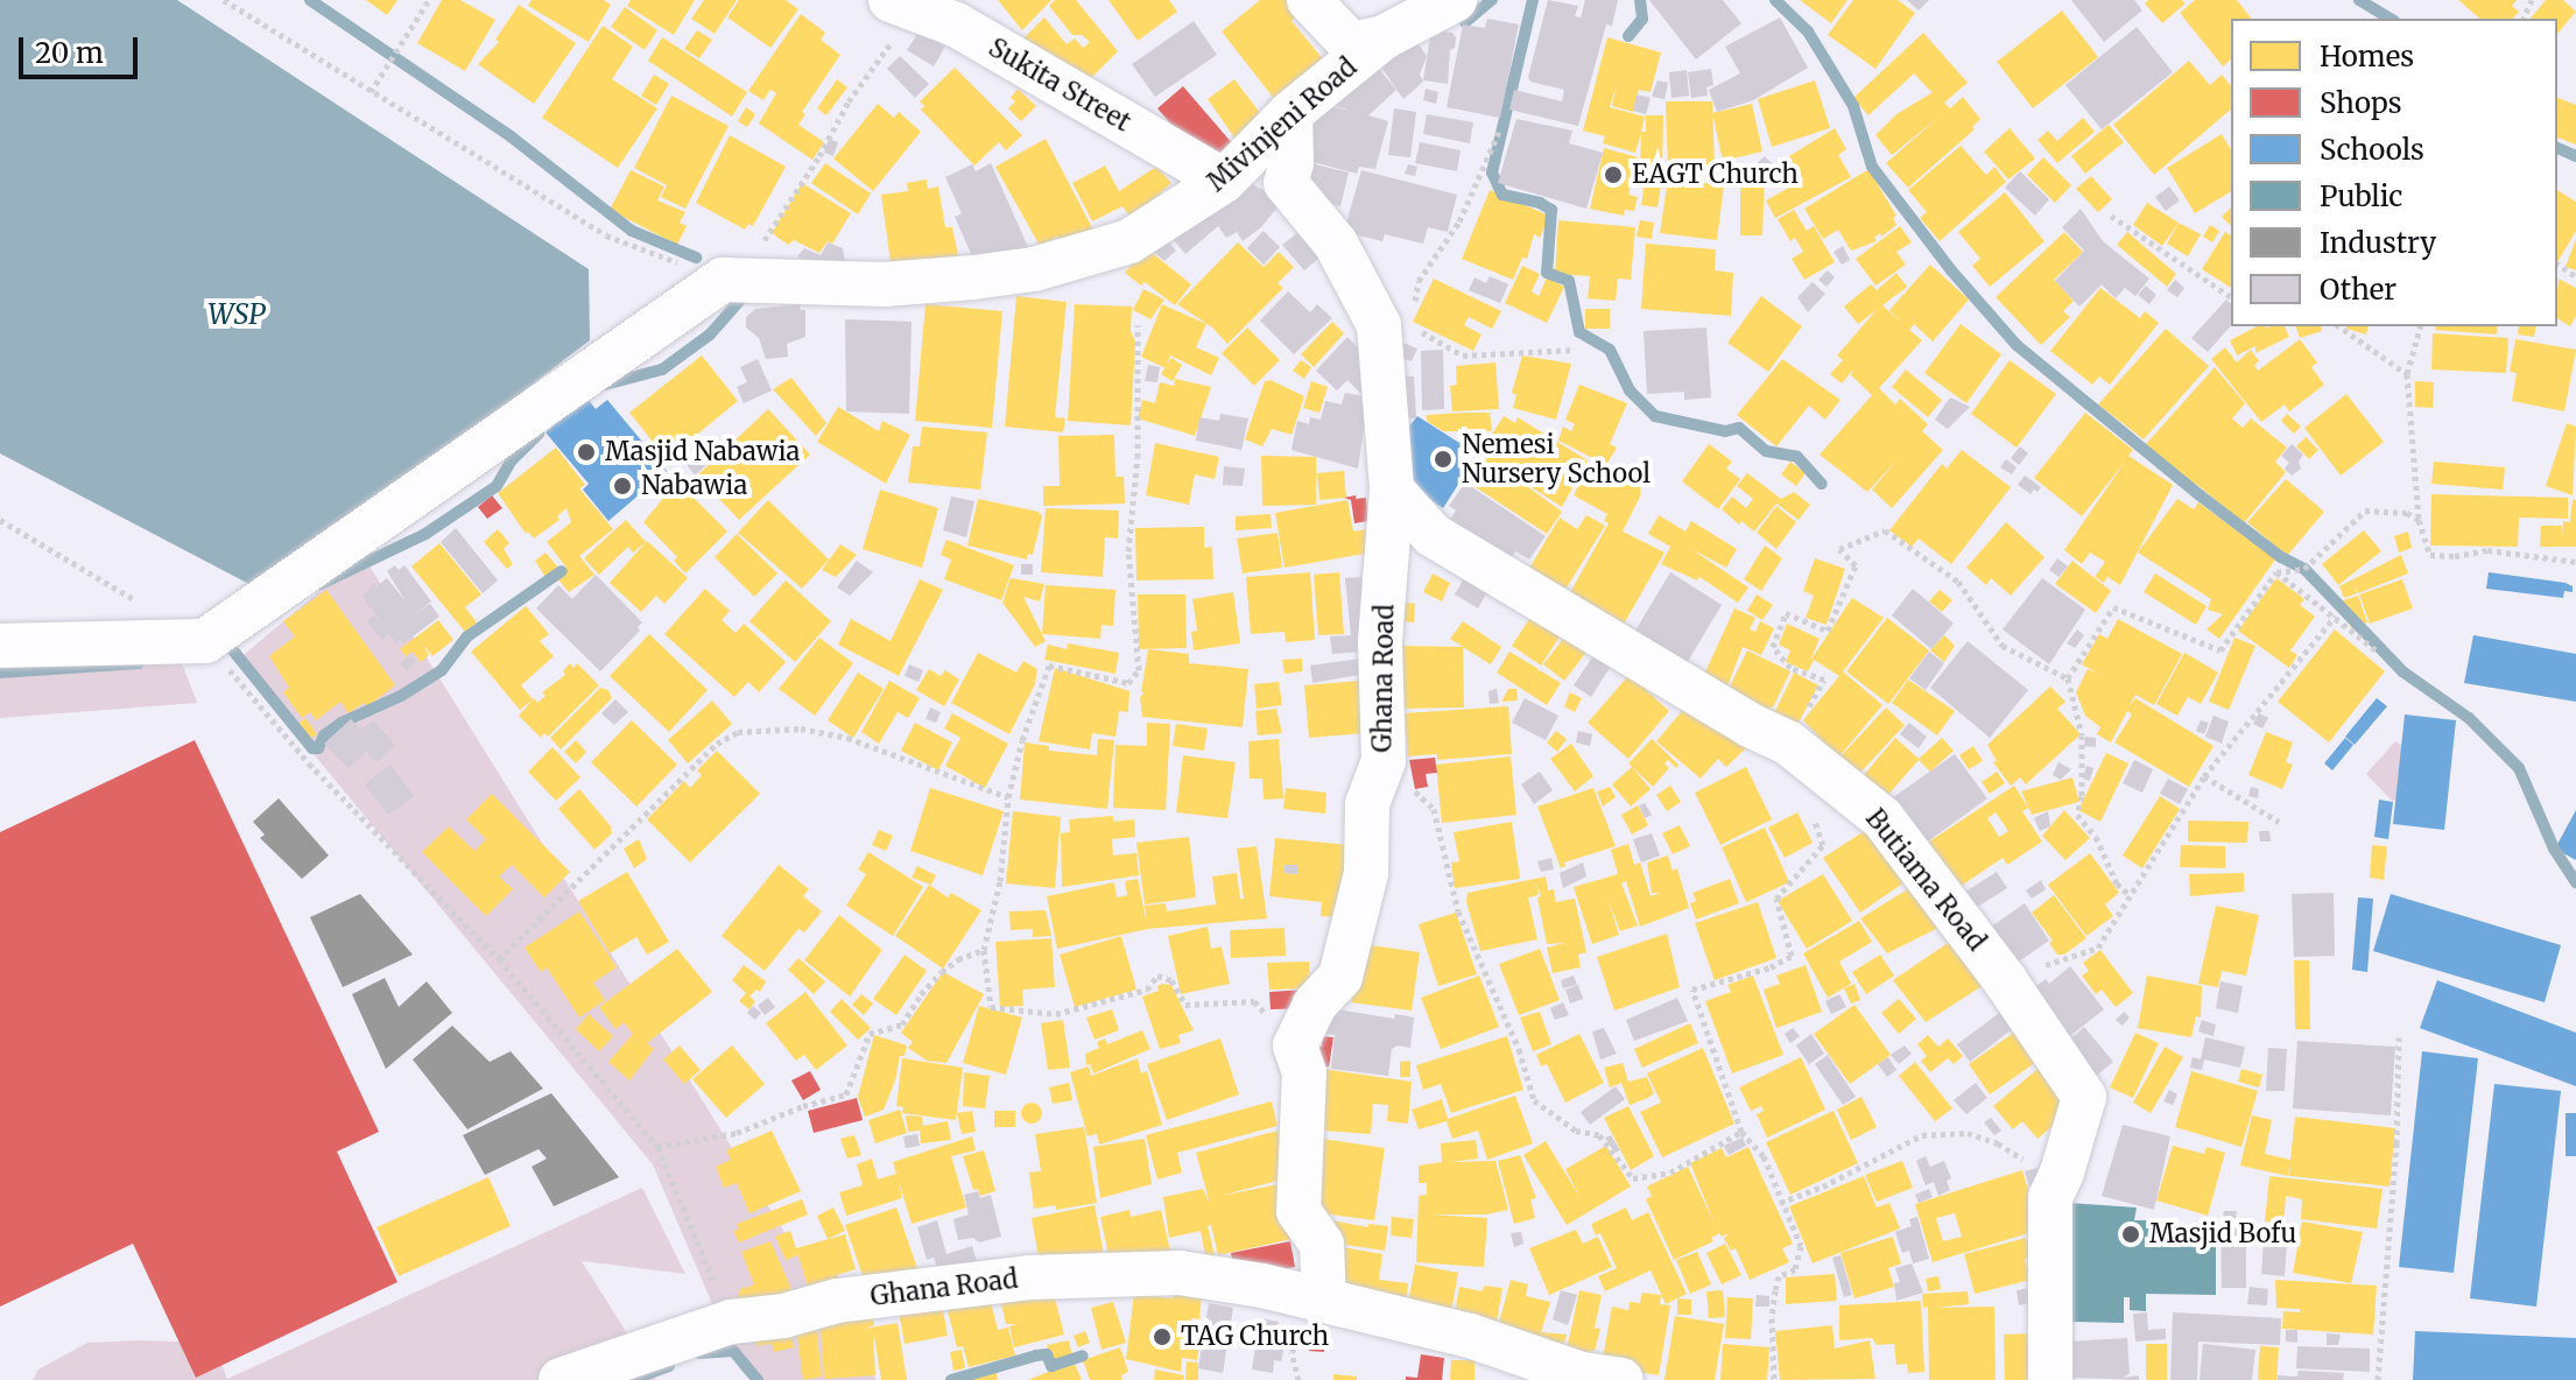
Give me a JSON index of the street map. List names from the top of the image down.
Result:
{
  "streets": {
    "street": [
      "Sukita Street",
      "Mivinjeni Road",
      "Ghana Road",
      "Butiama Road"
    ]
  },
  "crossings": [
    ["Sukita Street", "Mivinjeni Road"],
    ["Mivinjeni Road", "Ghana Road"],
    ["Ghana Road", "Butiama Road"]
  ],
  "water": ["WSP"],
  "places": [
    "EAGT Church",
    "Masjid Nabawia",
    "Nemesi Nursery School",
    "Nabawia",
    "Masjid Bofu",
    "TAG Church"
  ],
  "legend": [
    "Homes",
    "Shops",
    "Schools",
    "Public",
    "Industry",
    "Other"
  ],
  "scale_bar": "20 m"
}
